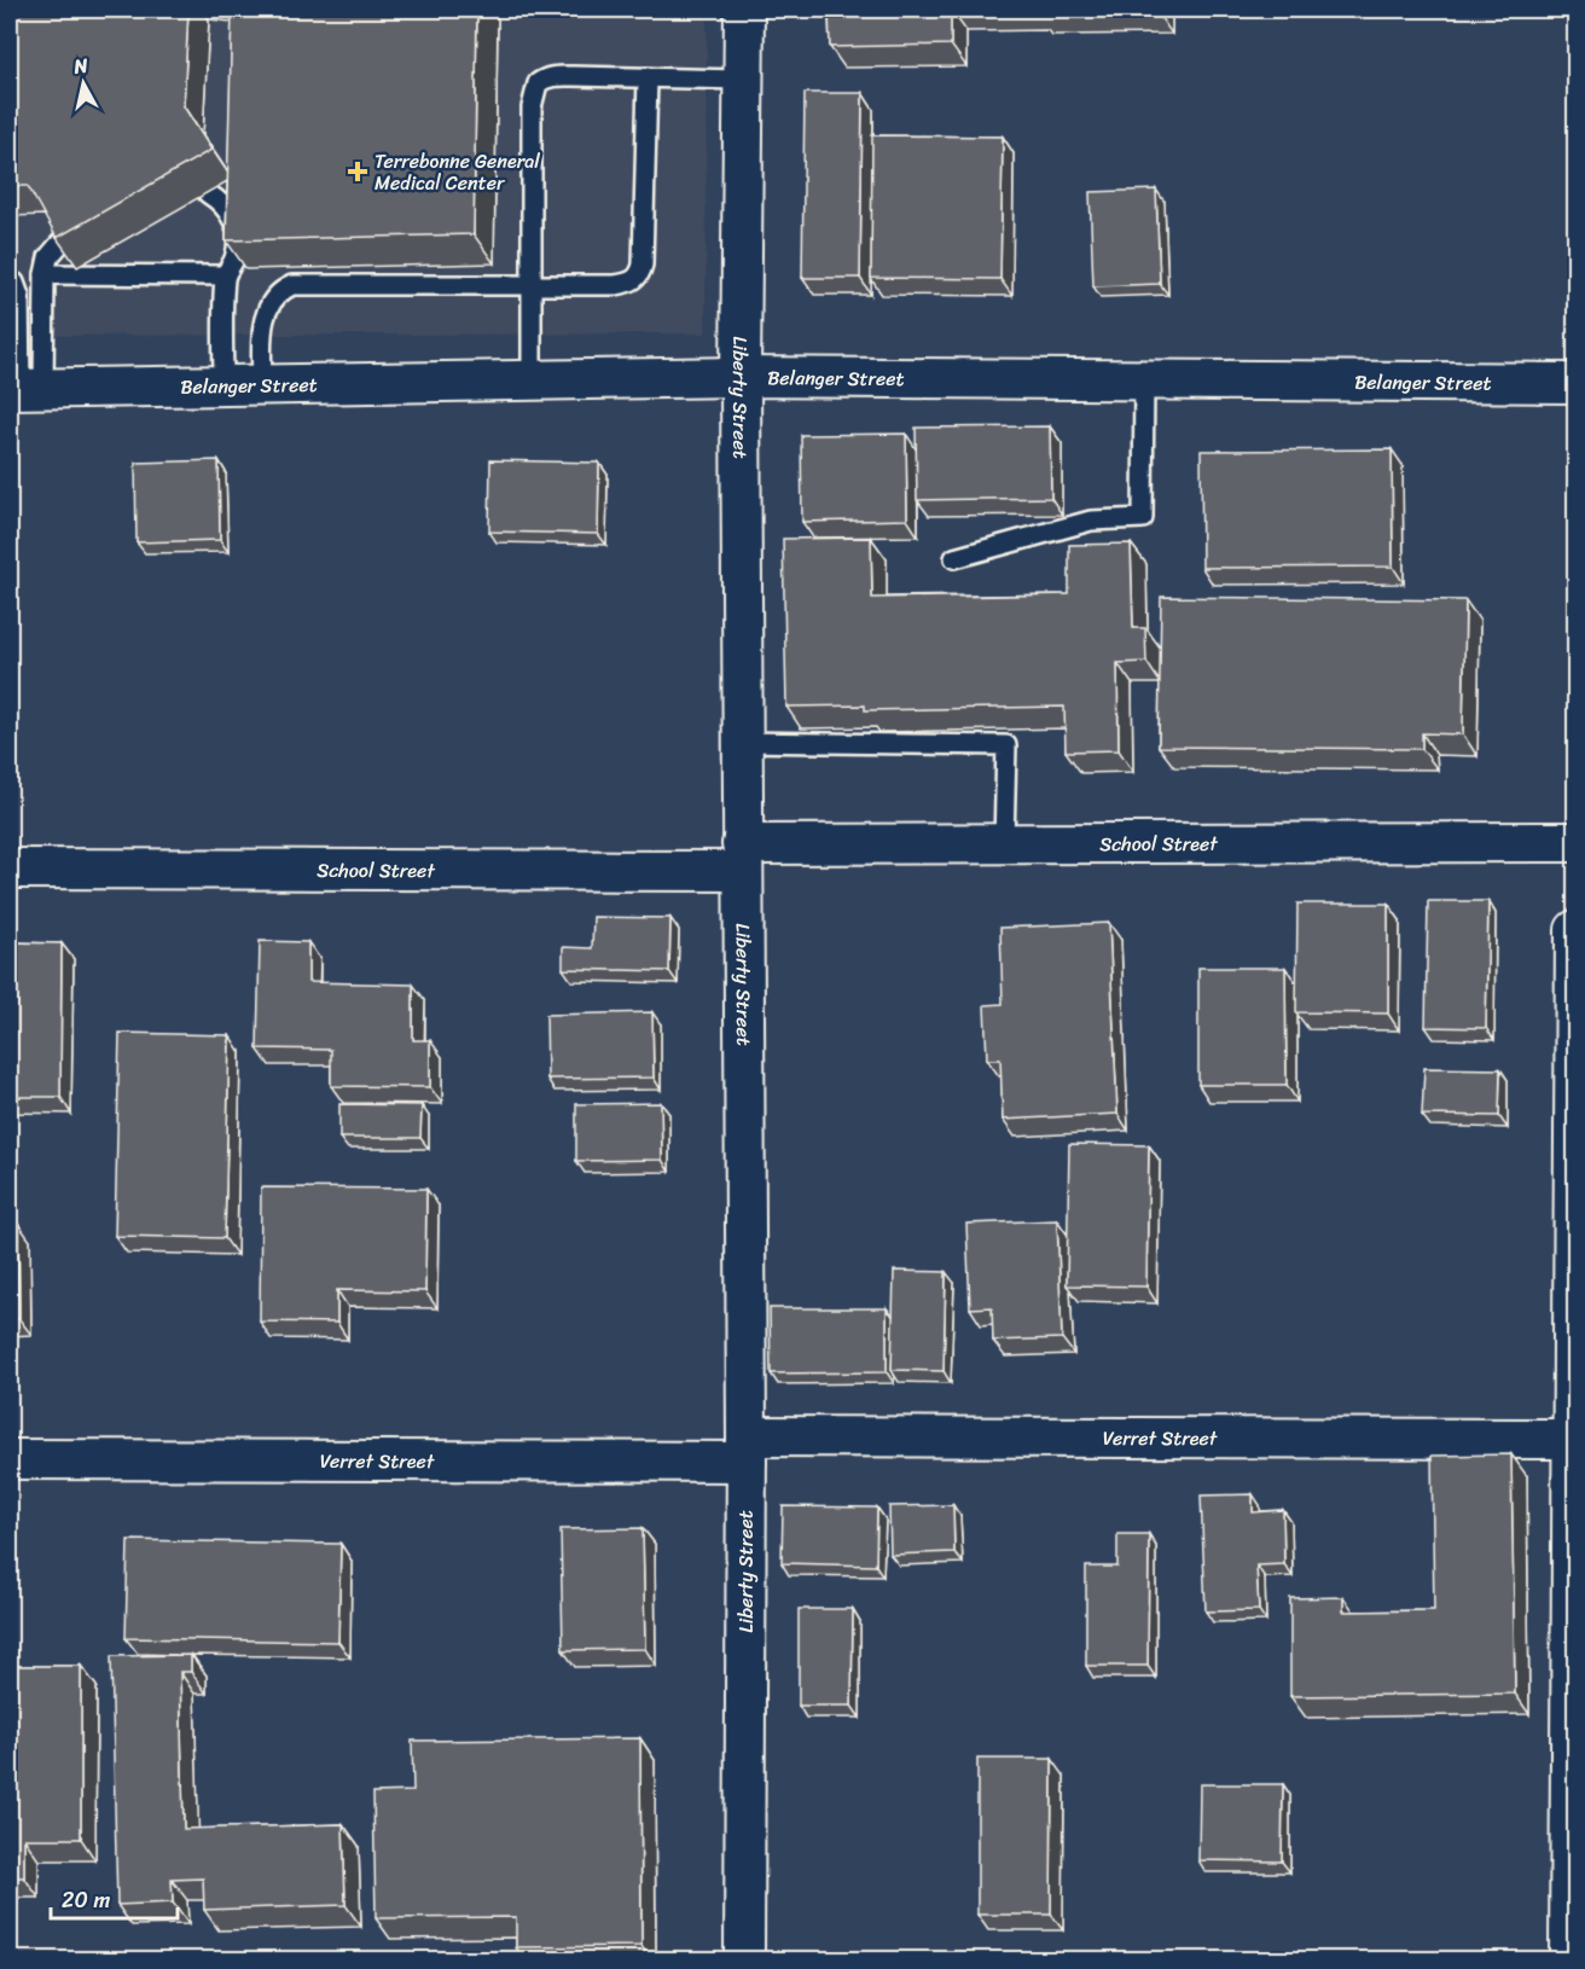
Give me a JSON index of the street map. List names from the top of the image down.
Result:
{
  "streets": {
    "street": [
      "Belanger Street",
      "Liberty Street",
      "School Street",
      "Verret Street"
    ]
  },
  "crossings": [
    ["Belanger Street", "Liberty Street"],
    ["Liberty Street", "School Street"],
    ["Liberty Street", "Verret Street"]
  ],
  "places": {
    "health": ["Terrebonne General Medical Center"]
  },
  "scale_bar": "20 m",
  "north": "top"
}
